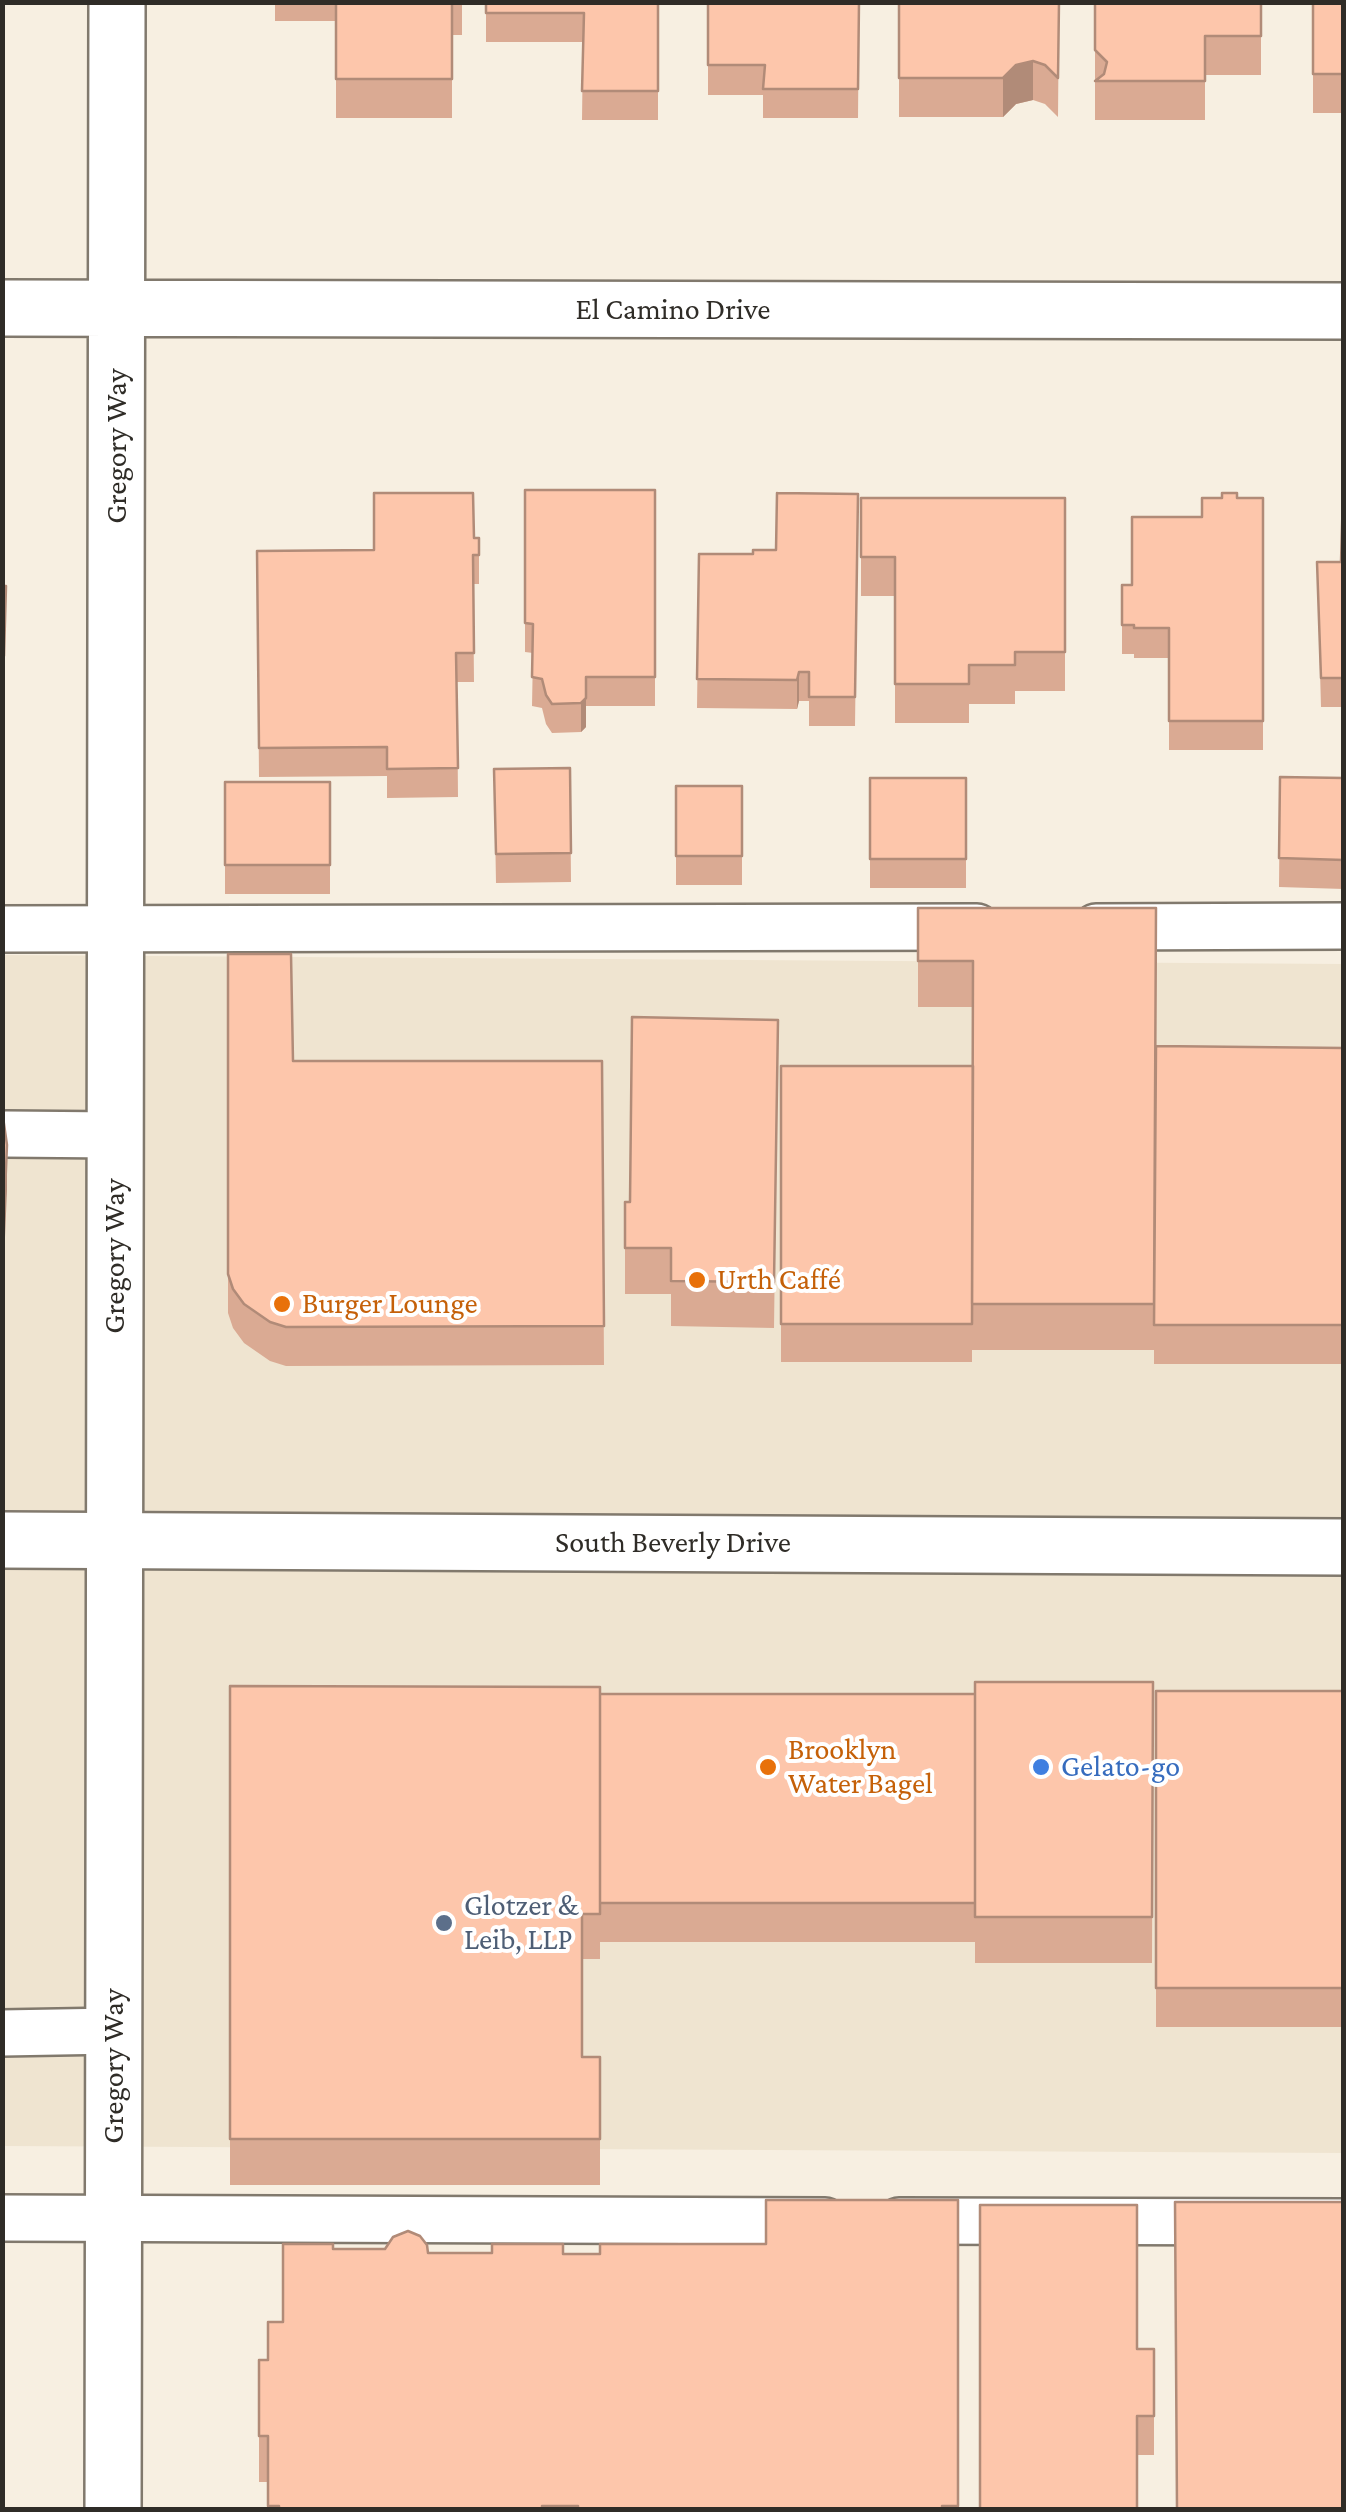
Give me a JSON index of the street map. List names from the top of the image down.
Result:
{
  "streets": {
    "street": ["El Camino Drive", "Gregory Way", "South Beverly Drive"]
  },
  "crossings": [
    ["El Camino Drive", "Gregory Way"],
    ["Gregory Way", "South Beverly Drive"]
  ],
  "places": [
    "Urth Caffé",
    "Burger Lounge",
    "Brooklyn Water Bagel",
    "Gelato-go",
    "Glotzer & Leib, LLP"
  ]
}
